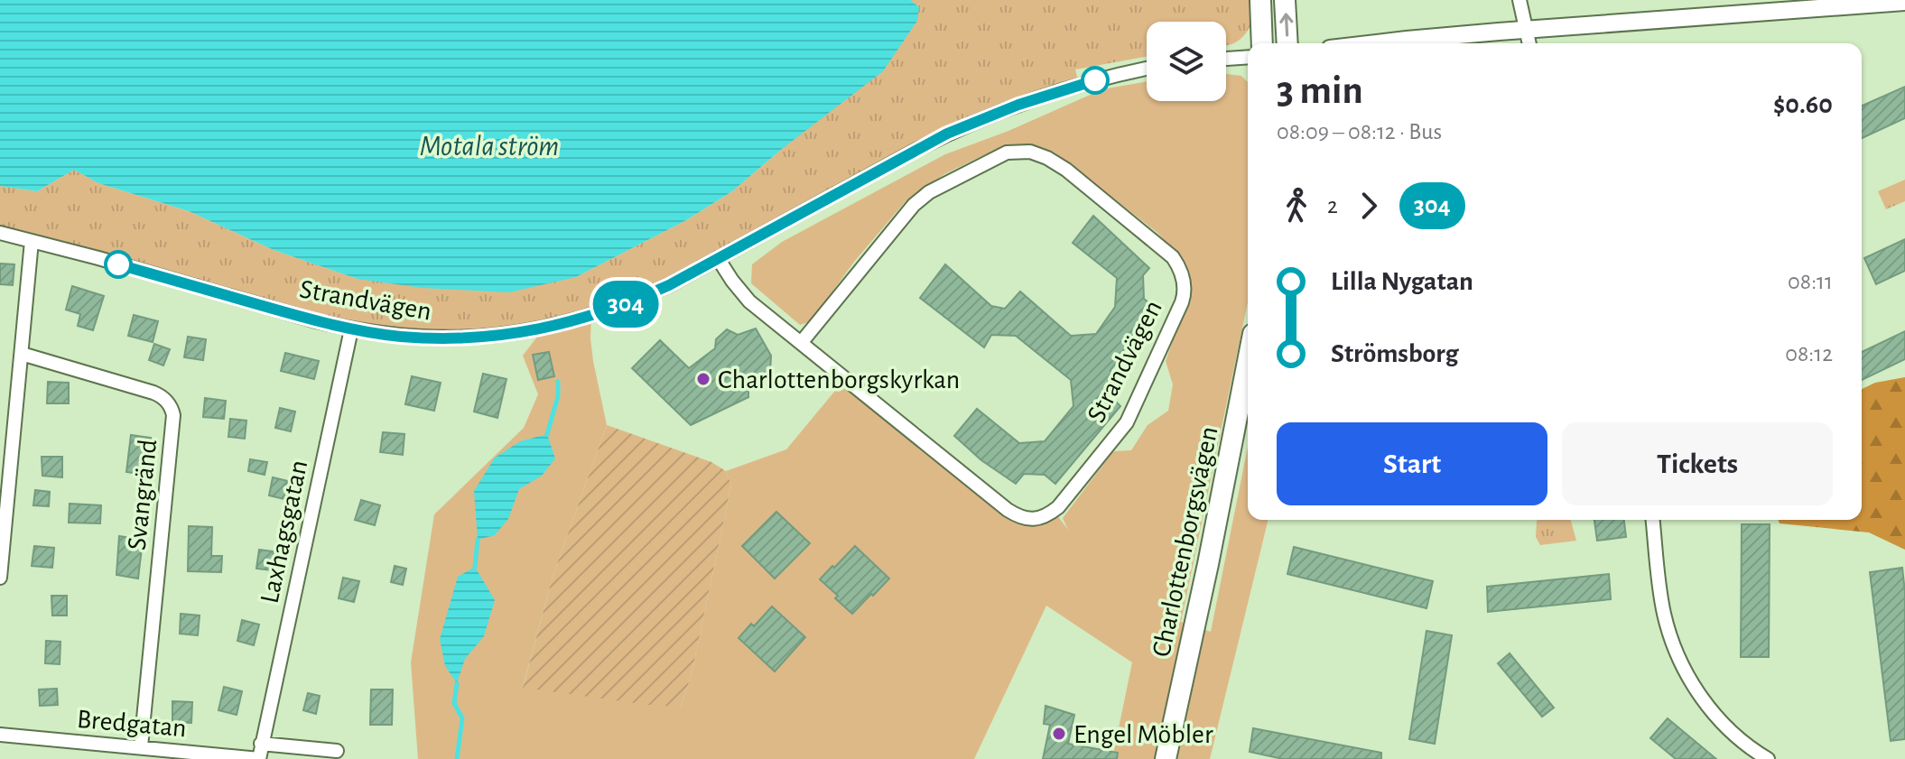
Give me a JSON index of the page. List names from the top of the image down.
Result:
{
  "streets": {
    "main road": ["Charlottenborgsvägen"],
    "street": [
      "Strandvägen",
      "Svangränd",
      "Laxhagsgatan",
      "Bredgatan"
    ]
  },
  "crossings": [
    ["Strandvägen", "Laxhagsgatan"],
    ["Svangränd", "Bredgatan"],
    ["Laxhagsgatan", "Bredgatan"]
  ],
  "water": ["Motala ström"],
  "places": ["Charlottenborgskyrkan", "Engel Möbler"],
  "lines": ["bus line 304"],
  "page": {
    "on_map": "304",
    "heading": ["3 min", "08:09 – 08:12 · Bus", "$0.60"],
    "legs": ["2", "304"],
    "list": [
      {
        "name": "Lilla Nygatan",
        "value": "08:11"
      },
      {
        "name": "Strömsborg",
        "value": "08:12"
      }
    ],
    "buttons": ["Start", "Tickets"]
  }
}
